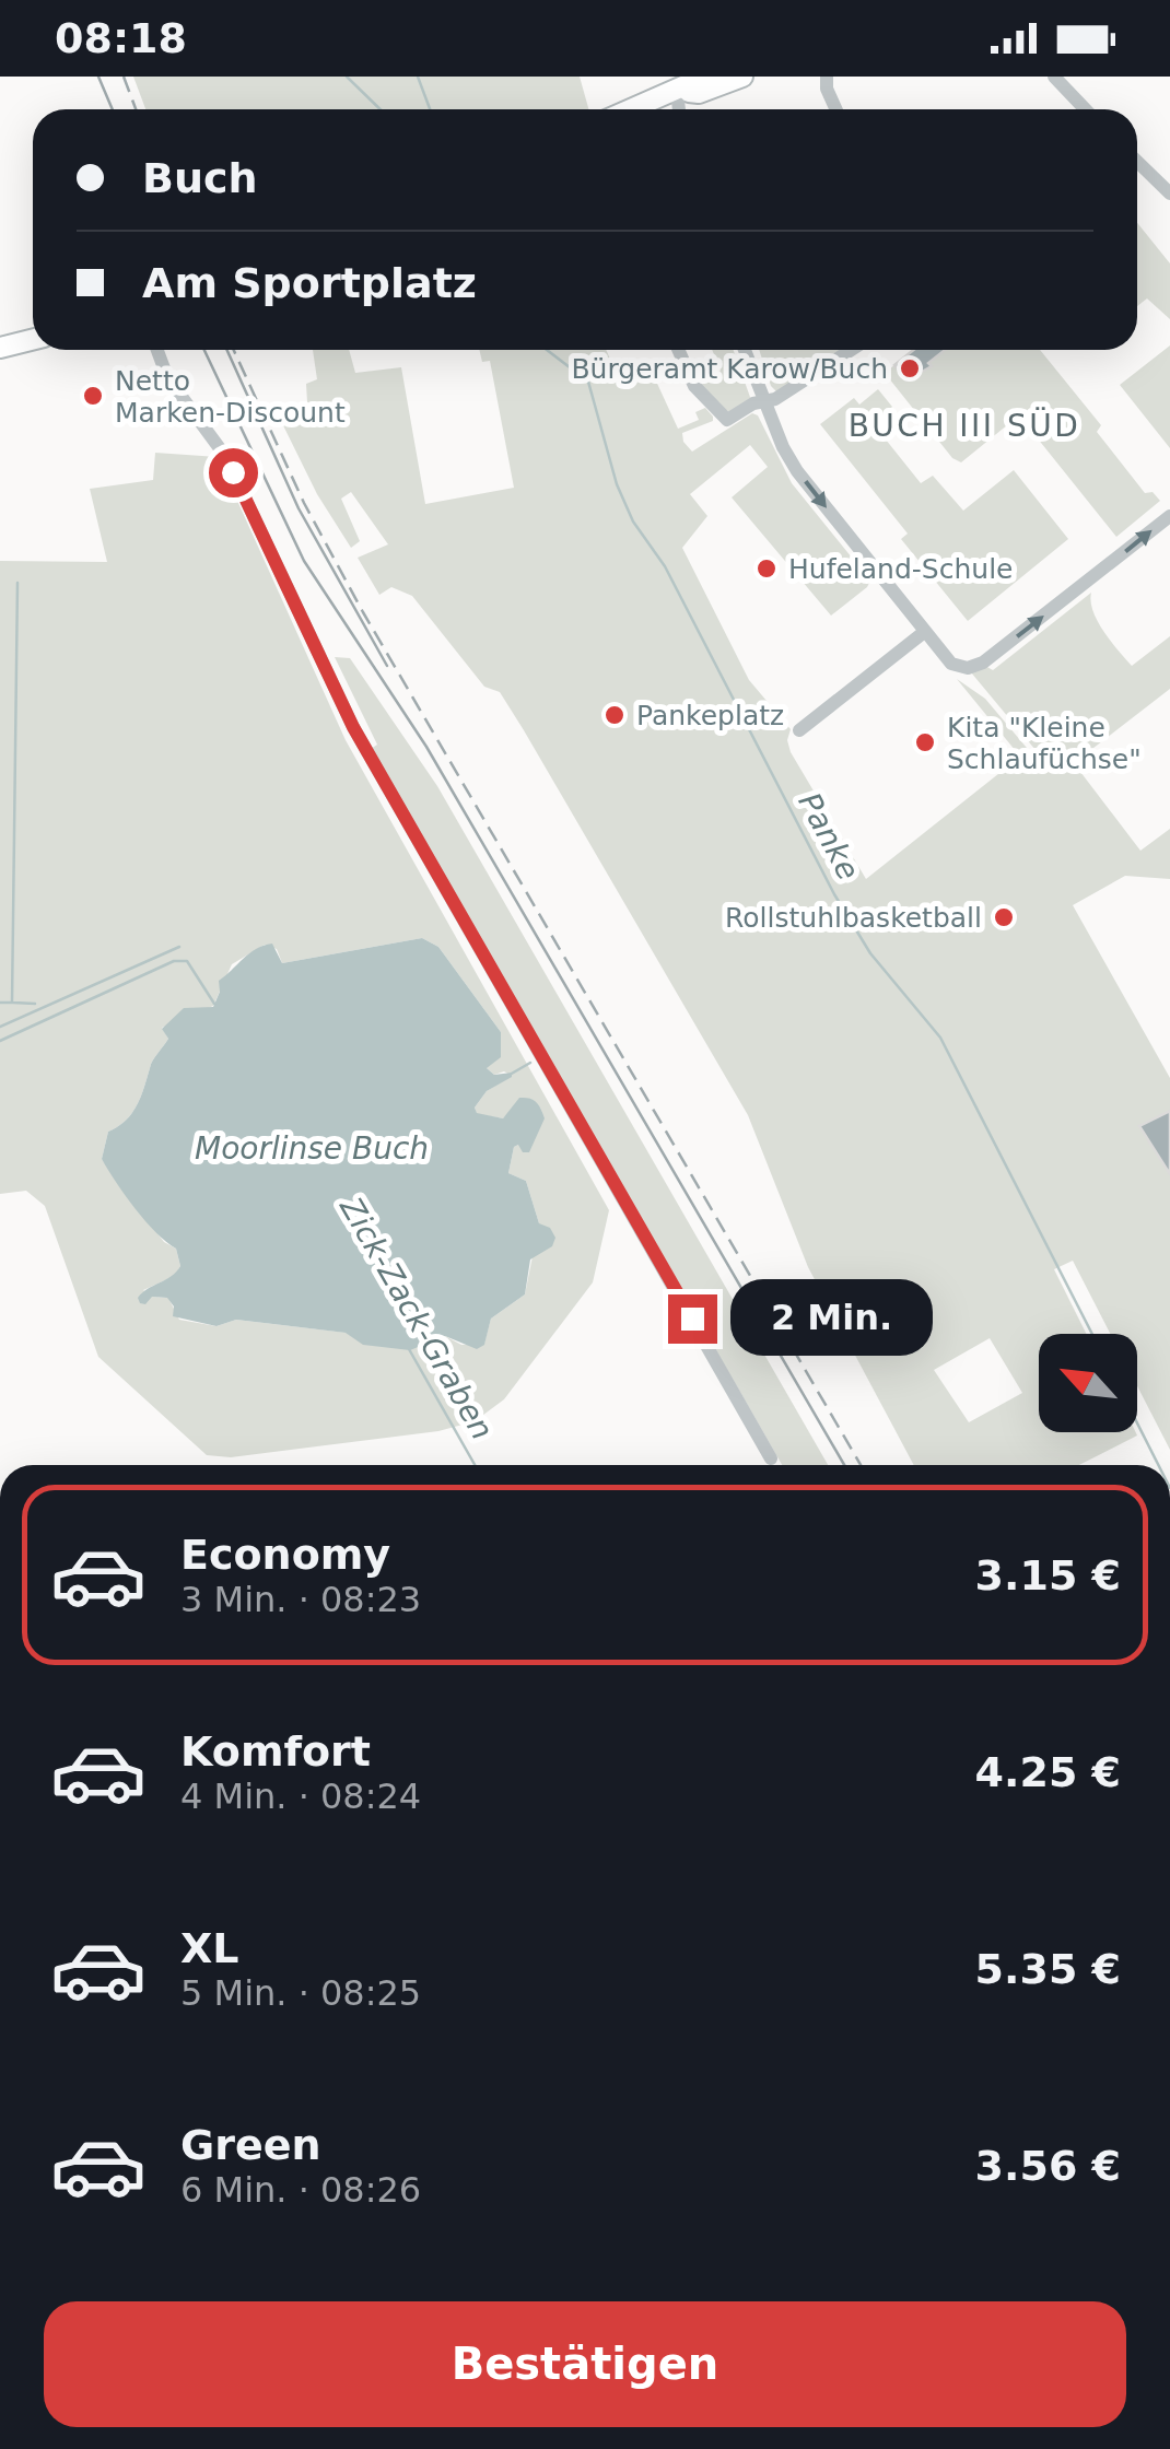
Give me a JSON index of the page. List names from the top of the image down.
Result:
{
  "districts": ["BUCH III SÜD"],
  "water": ["Panke", "Moorlinse Buch", "Zick-Zack-Graben"],
  "places": [
    "Bürgeramt Karow/Buch",
    "Netto Marken-Discount",
    "Hufeland-Schule",
    "Pankeplatz",
    "Kita \"Kleine Schlaufüchse\"",
    "Rollstuhlbasketball"
  ],
  "north": "top left",
  "page": {
    "status": "08:18",
    "banner": ["Buch", "Am Sportplatz"],
    "bubble": "2 Min.",
    "list": [
      {
        "name": "Economy",
        "note": "3 Min. · 08:23",
        "value": "3.15 €"
      },
      {
        "name": "Komfort",
        "note": "4 Min. · 08:24",
        "value": "4.25 €"
      },
      {
        "name": "XL",
        "note": "5 Min. · 08:25",
        "value": "5.35 €"
      },
      {
        "name": "Green",
        "note": "6 Min. · 08:26",
        "value": "3.56 €"
      }
    ],
    "buttons": "Bestätigen"
  }
}
